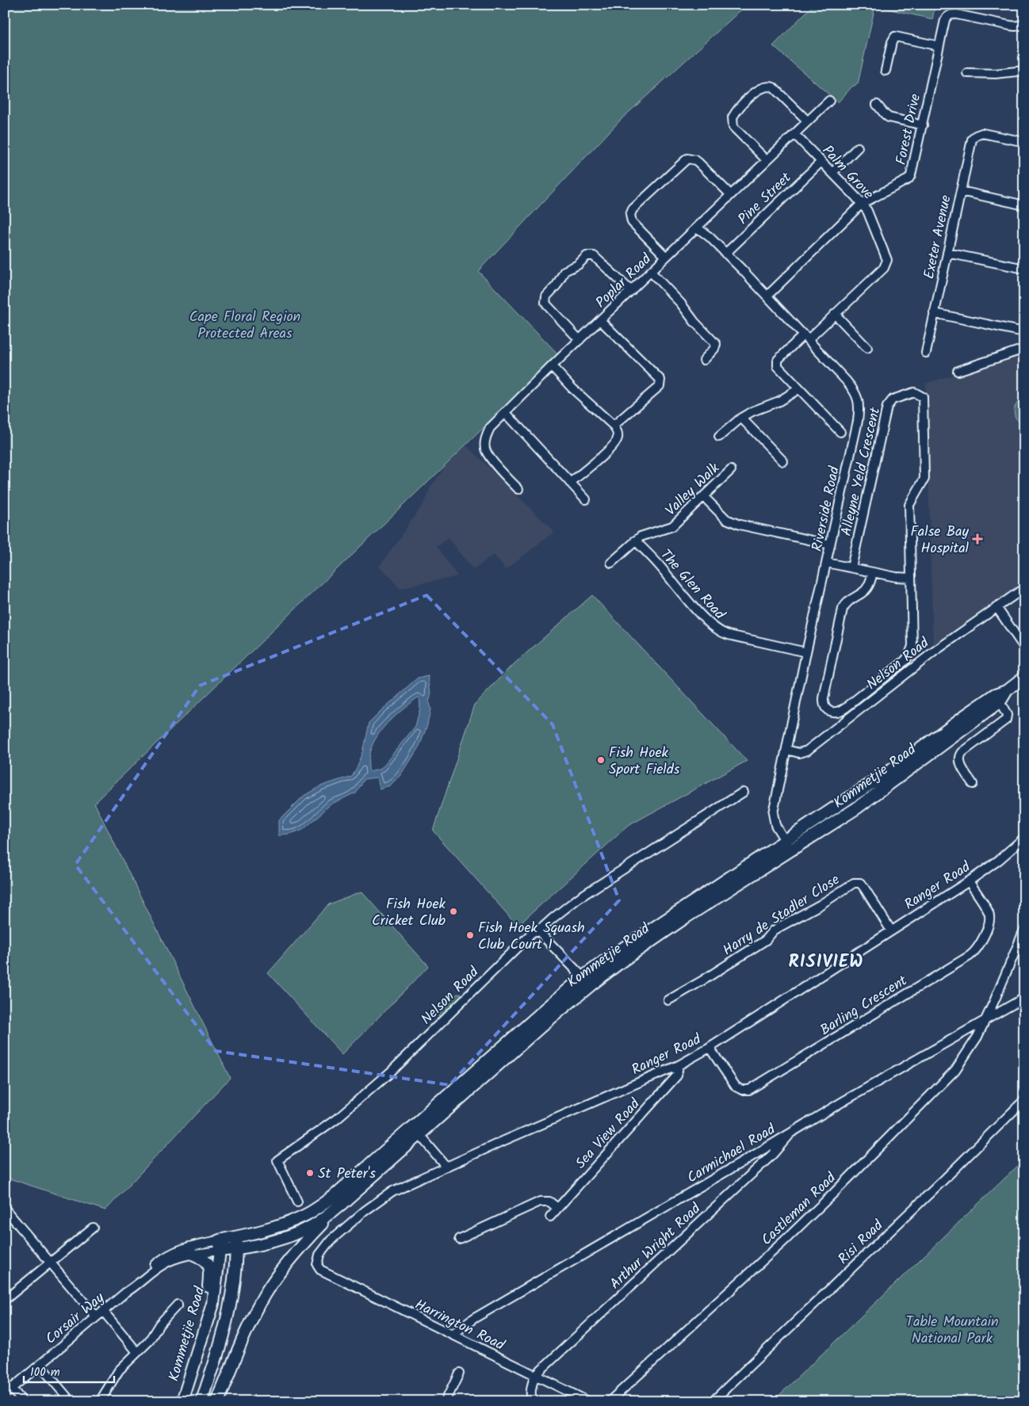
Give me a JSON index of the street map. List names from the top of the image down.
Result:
{
  "streets": {
    "main road": ["Kommetjie Road"],
    "street": [
      "Forest Drive",
      "Palm Grove",
      "Pine Street",
      "Exeter Avenue",
      "Poplar Road",
      "Alleyne Yeld Crescent",
      "Valley Walk",
      "Riverside Road",
      "The Glen Road",
      "Nelson Road",
      "Ranger Road",
      "Harry de Stadler Close",
      "Barling Crescent",
      "Sea View Road",
      "Carmichael Road",
      "Castleman Road",
      "Risi Road",
      "Arthur Wright Road",
      "Corsair Way",
      "Harrington Road"
    ]
  },
  "crossings": [
    ["Forest Drive", "Palm Grove"],
    ["Forest Drive", "Riverside Road"],
    ["Palm Grove", "Pine Street"],
    ["Palm Grove", "Poplar Road"],
    ["Palm Grove", "Riverside Road"],
    ["Pine Street", "Riverside Road"],
    ["Poplar Road", "Riverside Road"],
    ["Valley Walk", "The Glen Road"],
    ["Riverside Road", "The Glen Road"],
    ["Riverside Road", "Nelson Road"],
    ["Riverside Road", "Kommetjie Road"],
    ["Kommetjie Road", "Corsair Way"],
    ["Ranger Road", "Harry de Stadler Close"],
    ["Ranger Road", "Barling Crescent"],
    ["Ranger Road", "Sea View Road"],
    ["Ranger Road", "Harrington Road"],
    ["Carmichael Road", "Castleman Road"],
    ["Carmichael Road", "Arthur Wright Road"],
    ["Carmichael Road", "Harrington Road"],
    ["Arthur Wright Road", "Harrington Road"]
  ],
  "districts": ["RISIVIEW"],
  "parks": ["Cape Floral Region Protected Areas", "Table Mountain National Park"],
  "places": {
    "health": ["False Bay Hospital"],
    "other": [
      "Fish Hoek Sport Fields",
      "Fish Hoek Cricket Club",
      "Fish Hoek Squash Club Court 1",
      "St Peter's"
    ]
  },
  "scale_bar": "100 m"
}
